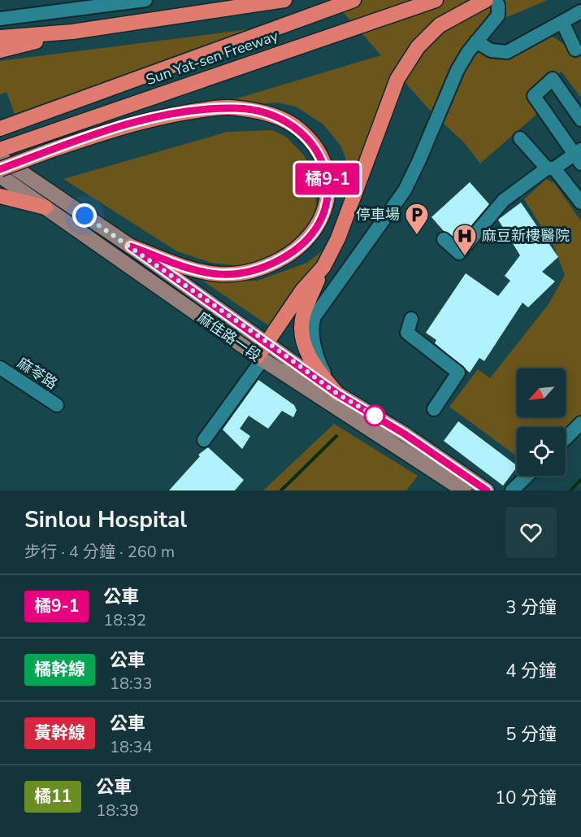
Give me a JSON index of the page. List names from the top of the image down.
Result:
{
  "streets": {
    "highway": ["Sun Yat-sen Freeway"],
    "main road": ["麻佳路一段"],
    "street": ["麻苓路"]
  },
  "places": {
    "parking": ["停車場"],
    "hospital": ["麻豆新樓醫院"]
  },
  "lines": ["bus line 橘9-1"],
  "north": "bottom left",
  "page": {
    "on_map": "橘9-1",
    "heading": ["Sinlou Hospital", "步行 · 4 分鐘 · 260 m"],
    "list": [
      {
        "mark": "橘9-1",
        "name": "公車",
        "note": "18:32",
        "value": "3 分鐘"
      },
      {
        "mark": "橘幹線",
        "name": "公車",
        "note": "18:33",
        "value": "4 分鐘"
      },
      {
        "mark": "黃幹線",
        "name": "公車",
        "note": "18:34",
        "value": "5 分鐘"
      },
      {
        "mark": "橘11",
        "name": "公車",
        "note": "18:39",
        "value": "10 分鐘"
      }
    ]
  }
}
